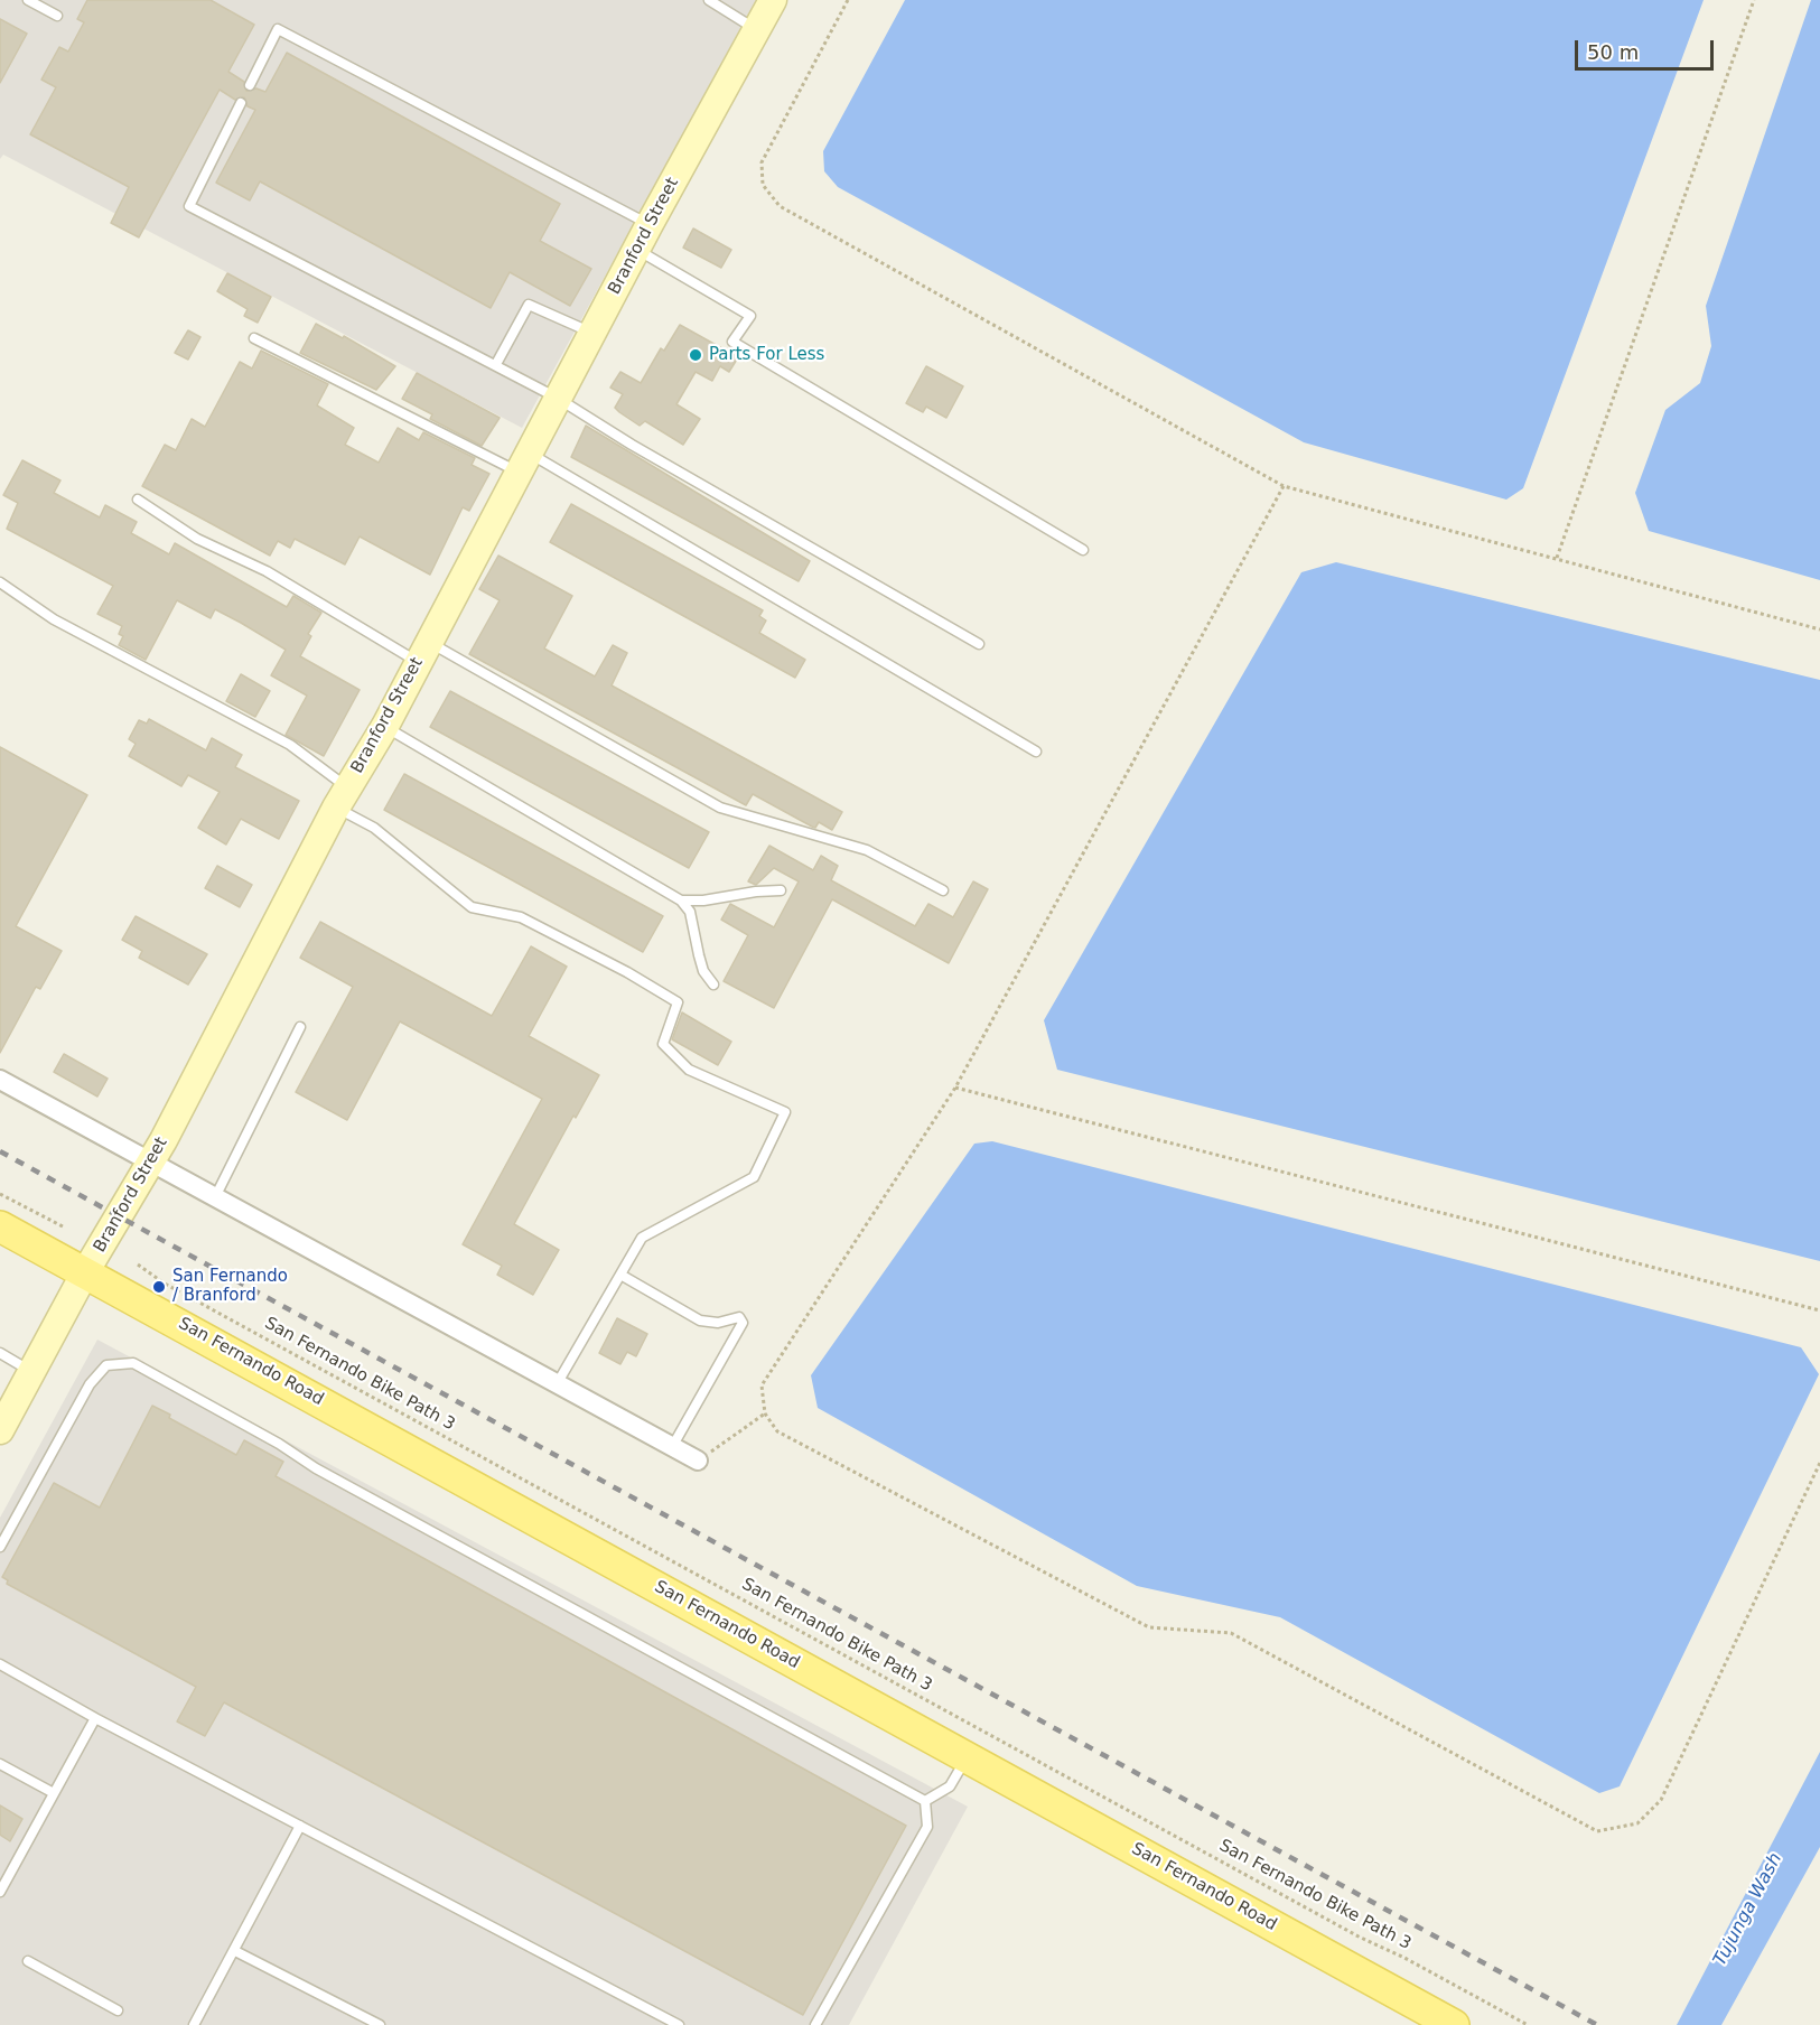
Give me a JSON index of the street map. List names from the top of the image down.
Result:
{
  "streets": {
    "main road": ["Branford Street", "San Fernando Road"],
    "path": ["San Fernando Bike Path 3"]
  },
  "crossings": [
    ["Branford Street", "San Fernando Road"]
  ],
  "water": ["Tujunga Wash"],
  "places": ["Parts For Less", "San Fernando / Branford"],
  "scale_bar": "50 m"
}
